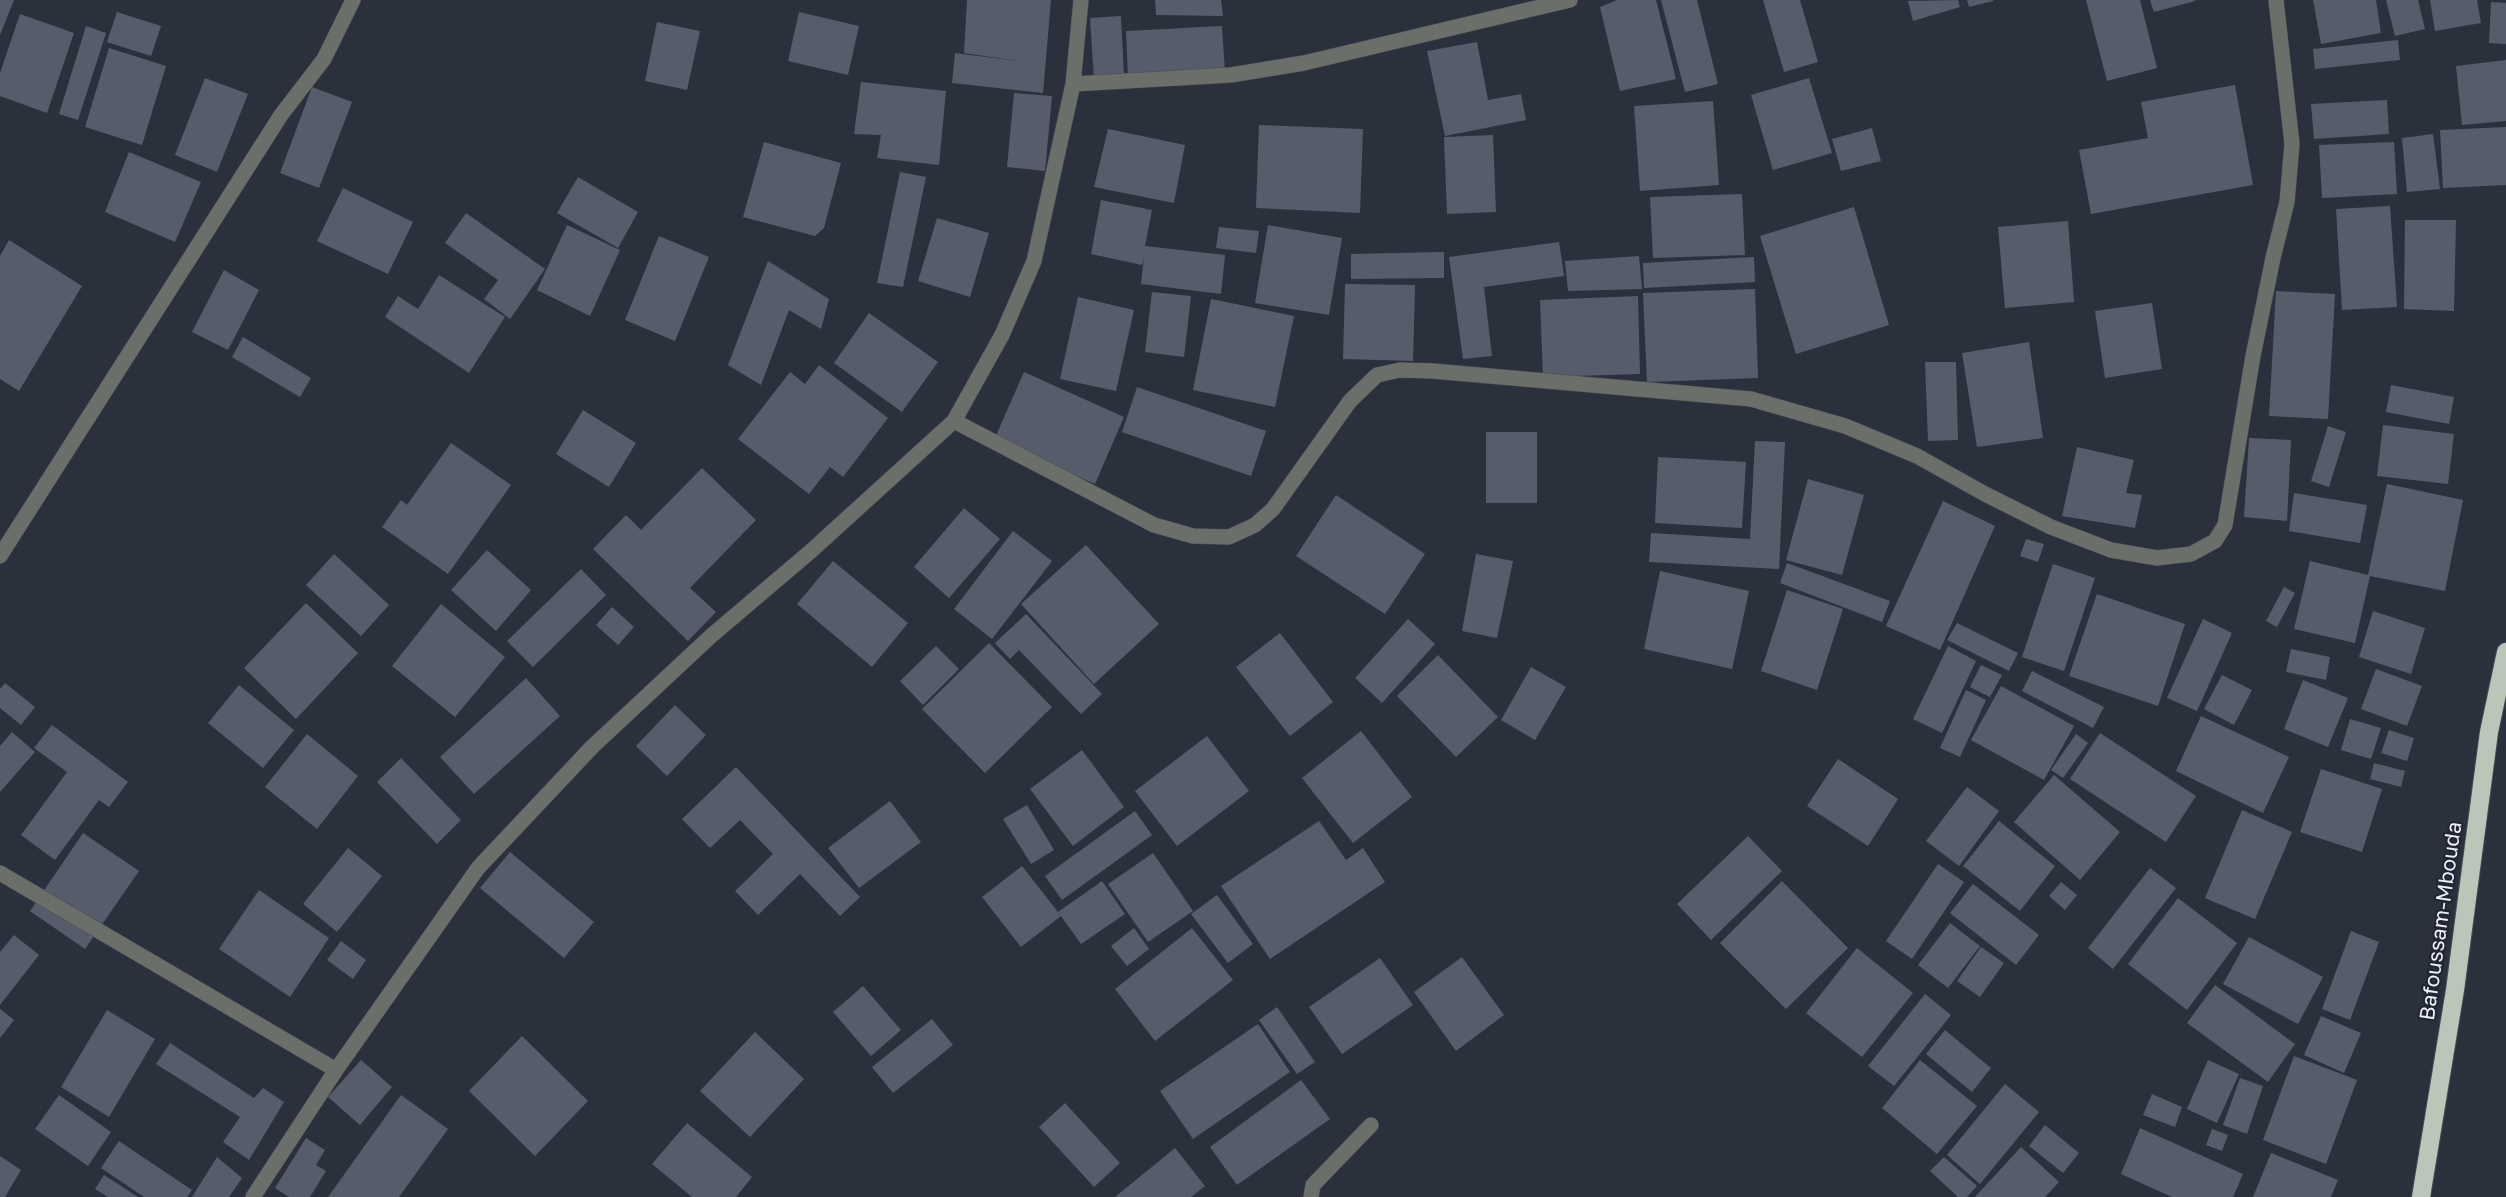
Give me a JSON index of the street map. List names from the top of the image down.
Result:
{
  "streets": {
    "highway": ["Bafoussam-Mbouda"]
  }
}
